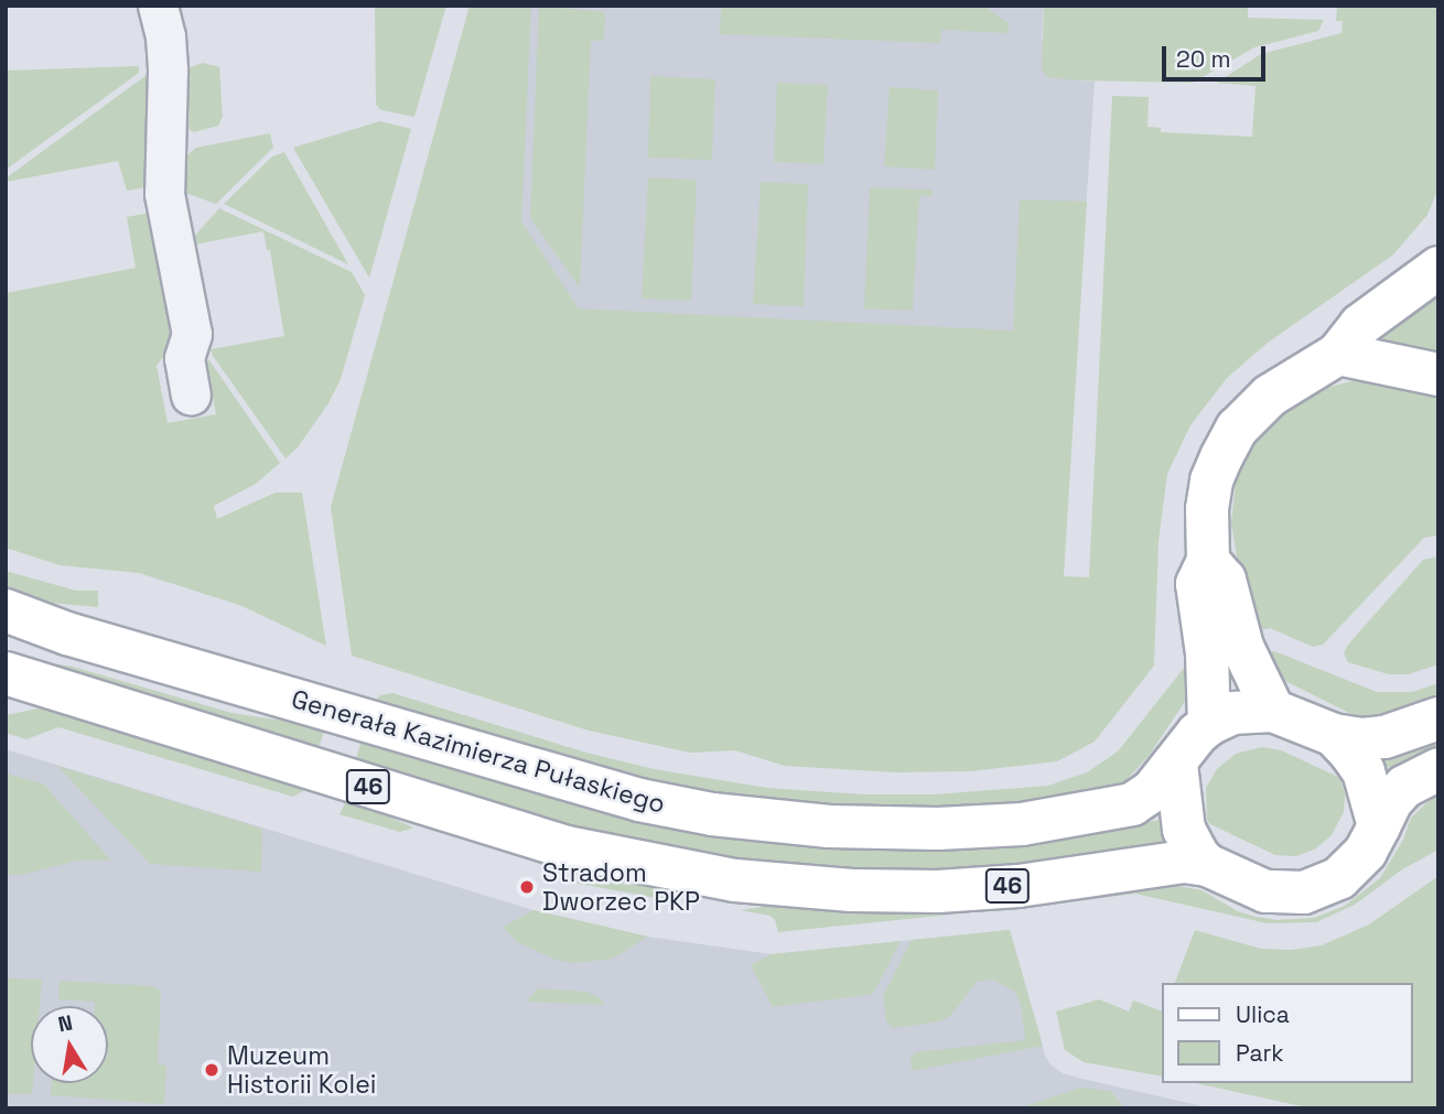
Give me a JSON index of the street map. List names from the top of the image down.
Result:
{
  "streets": {
    "main road": ["Generała Kazimierza Pułaskiego", "46"]
  },
  "crossings": [
    ["Generała Kazimierza Pułaskiego", "46"]
  ],
  "places": ["Stradom Dworzec PKP", "Muzeum Historii Kolei"],
  "legend": ["Ulica", "Park"],
  "scale_bar": "20 m",
  "north": "top"
}
